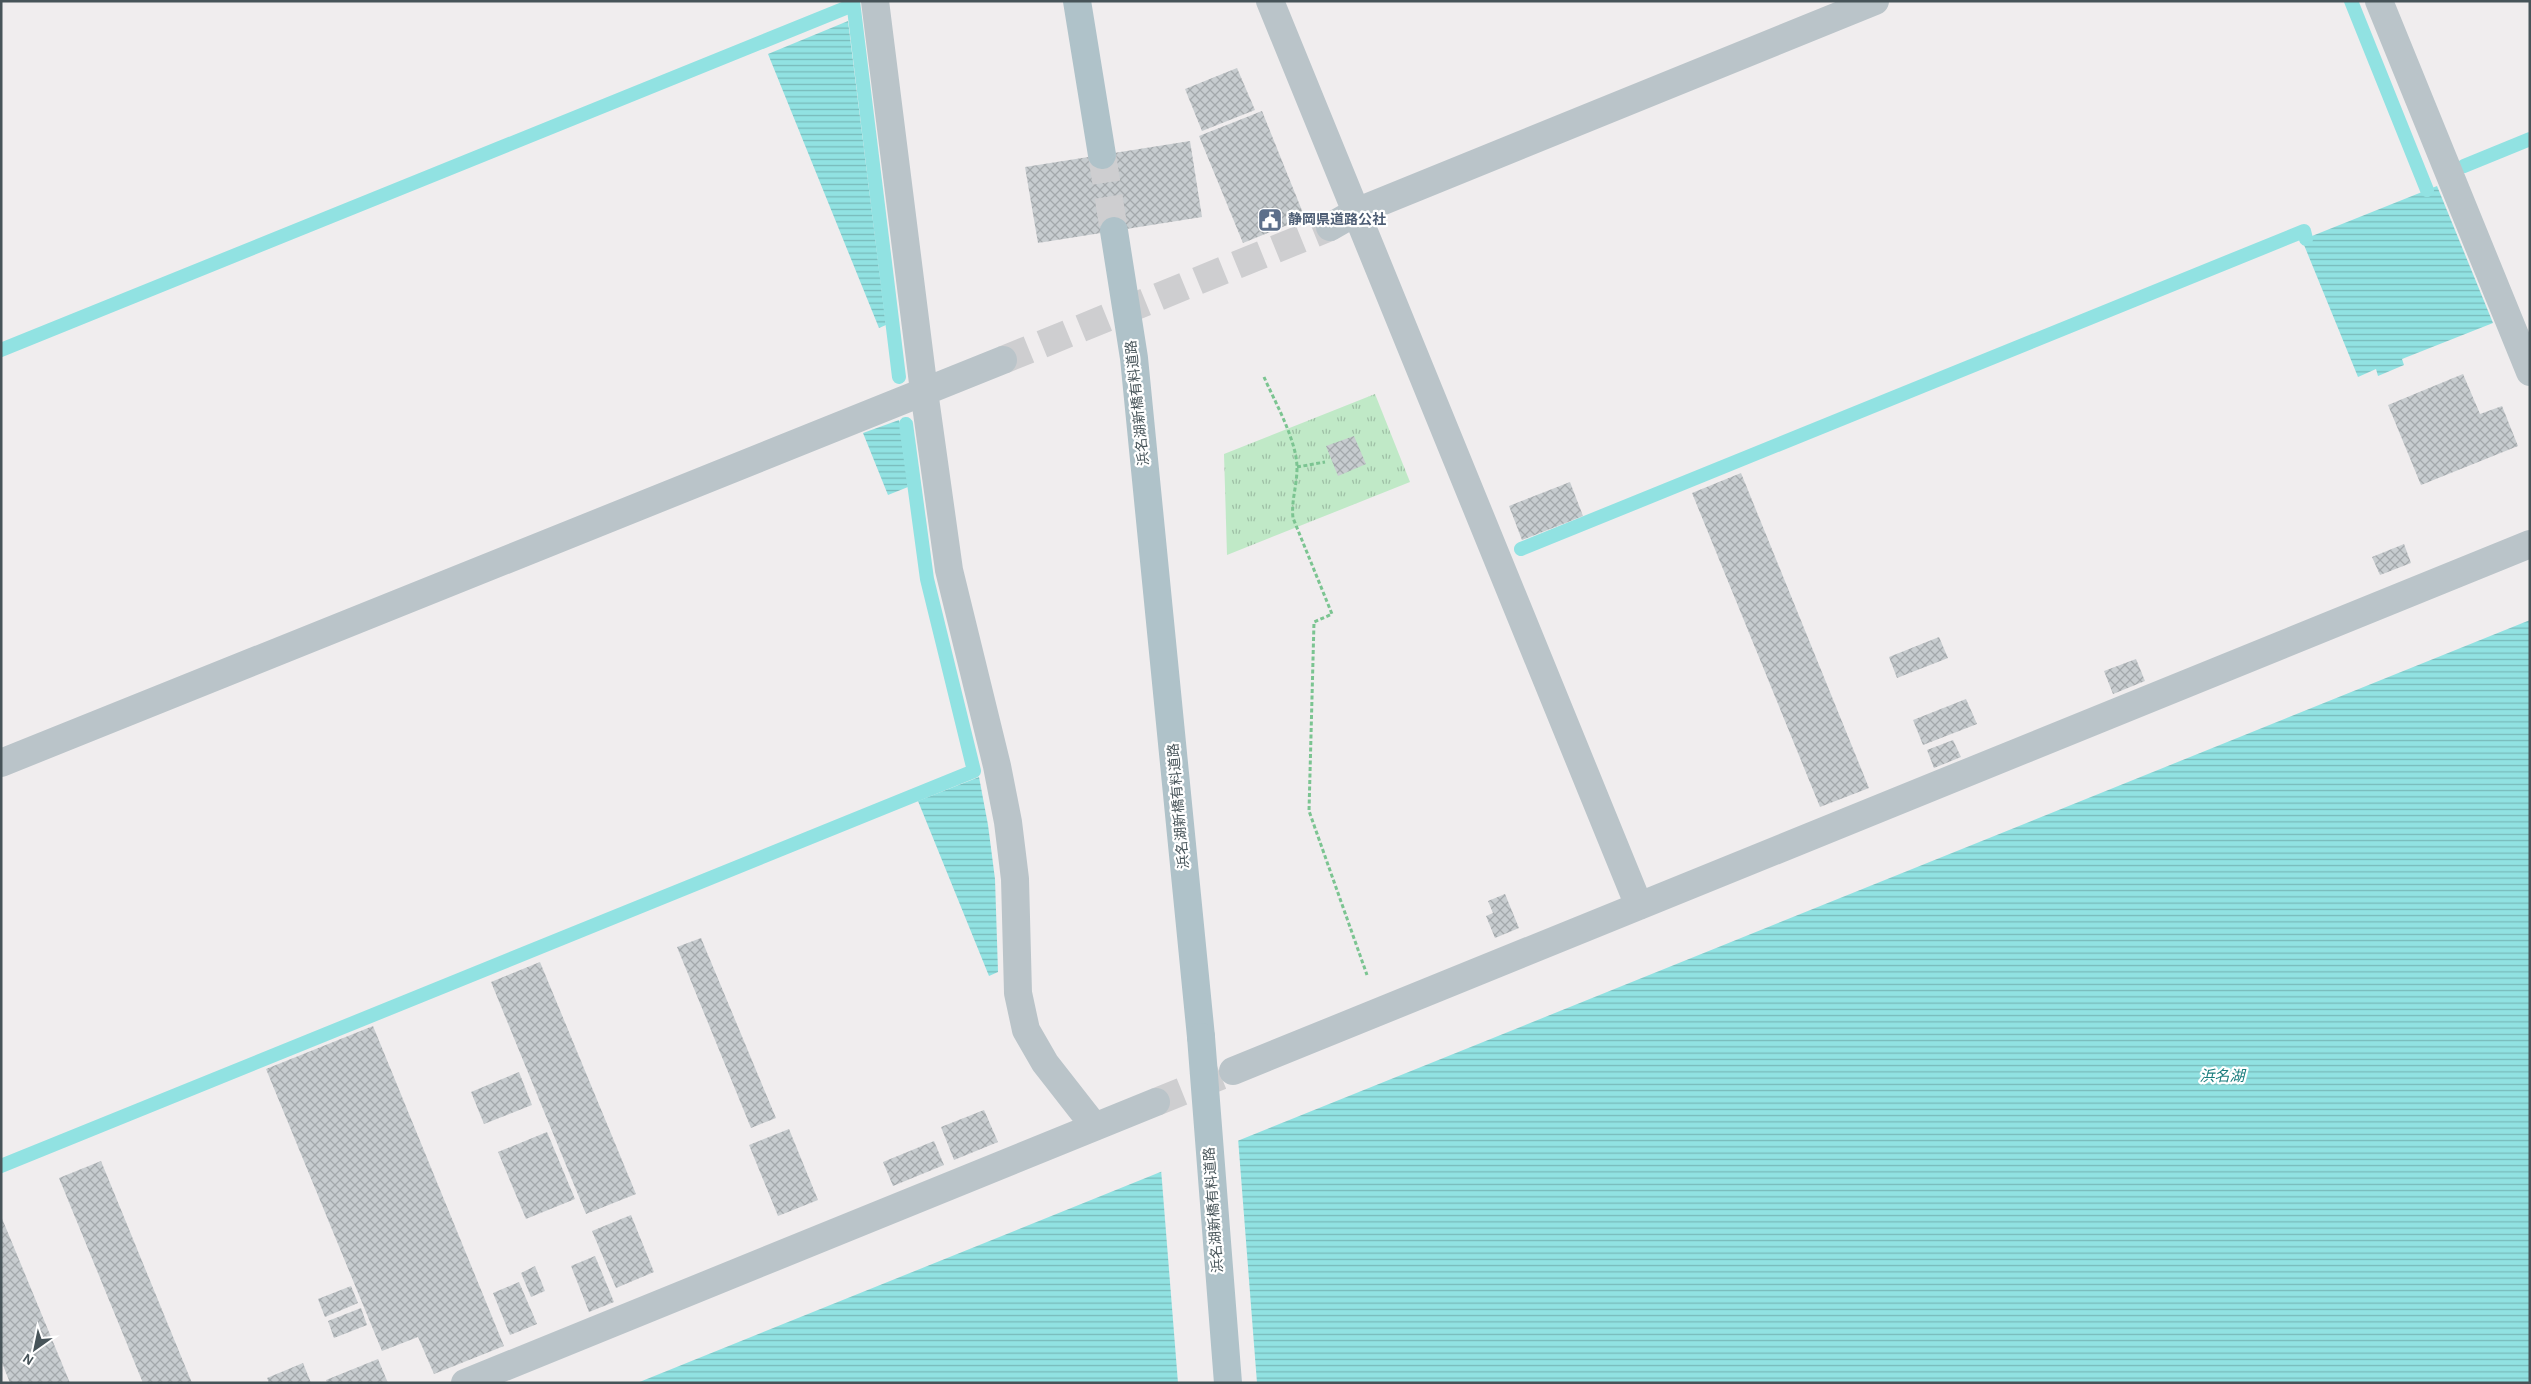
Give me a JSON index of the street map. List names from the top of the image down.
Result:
{
  "streets": {
    "main road": ["浜名湖新橋有料道路"]
  },
  "water": ["浜名湖"],
  "places": {
    "public building": ["静岡県道路公社"]
  },
  "north": "bottom left"
}
